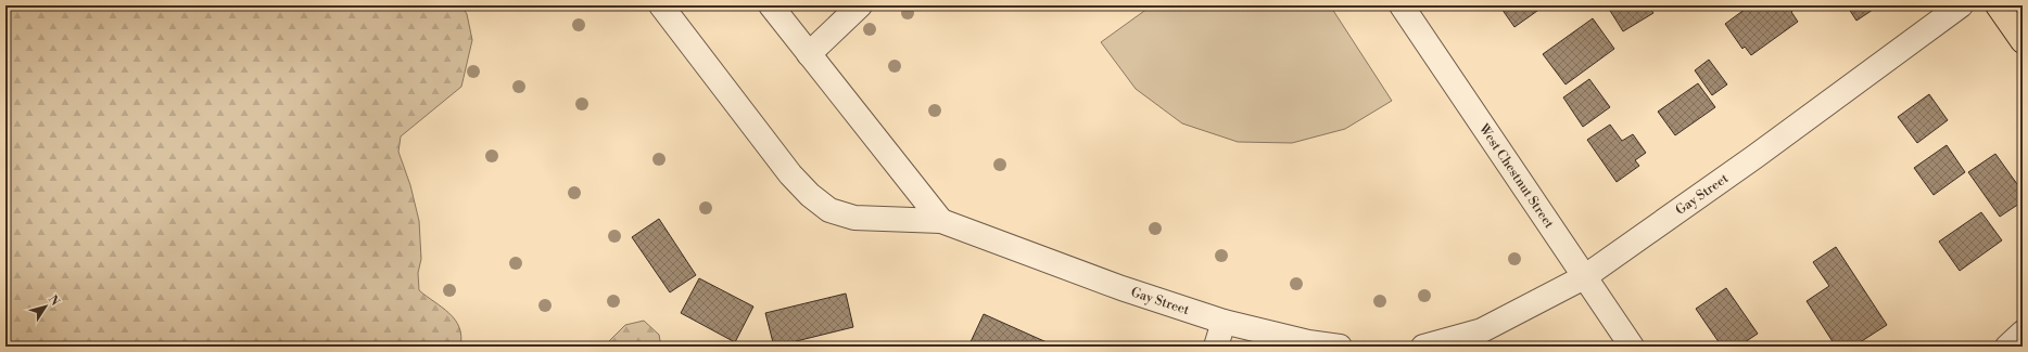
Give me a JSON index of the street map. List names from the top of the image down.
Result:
{
  "streets": {
    "street": ["West Chestnut Street", "Gay Street"]
  },
  "crossings": [
    ["West Chestnut Street", "Gay Street"]
  ],
  "north": "top right"
}
